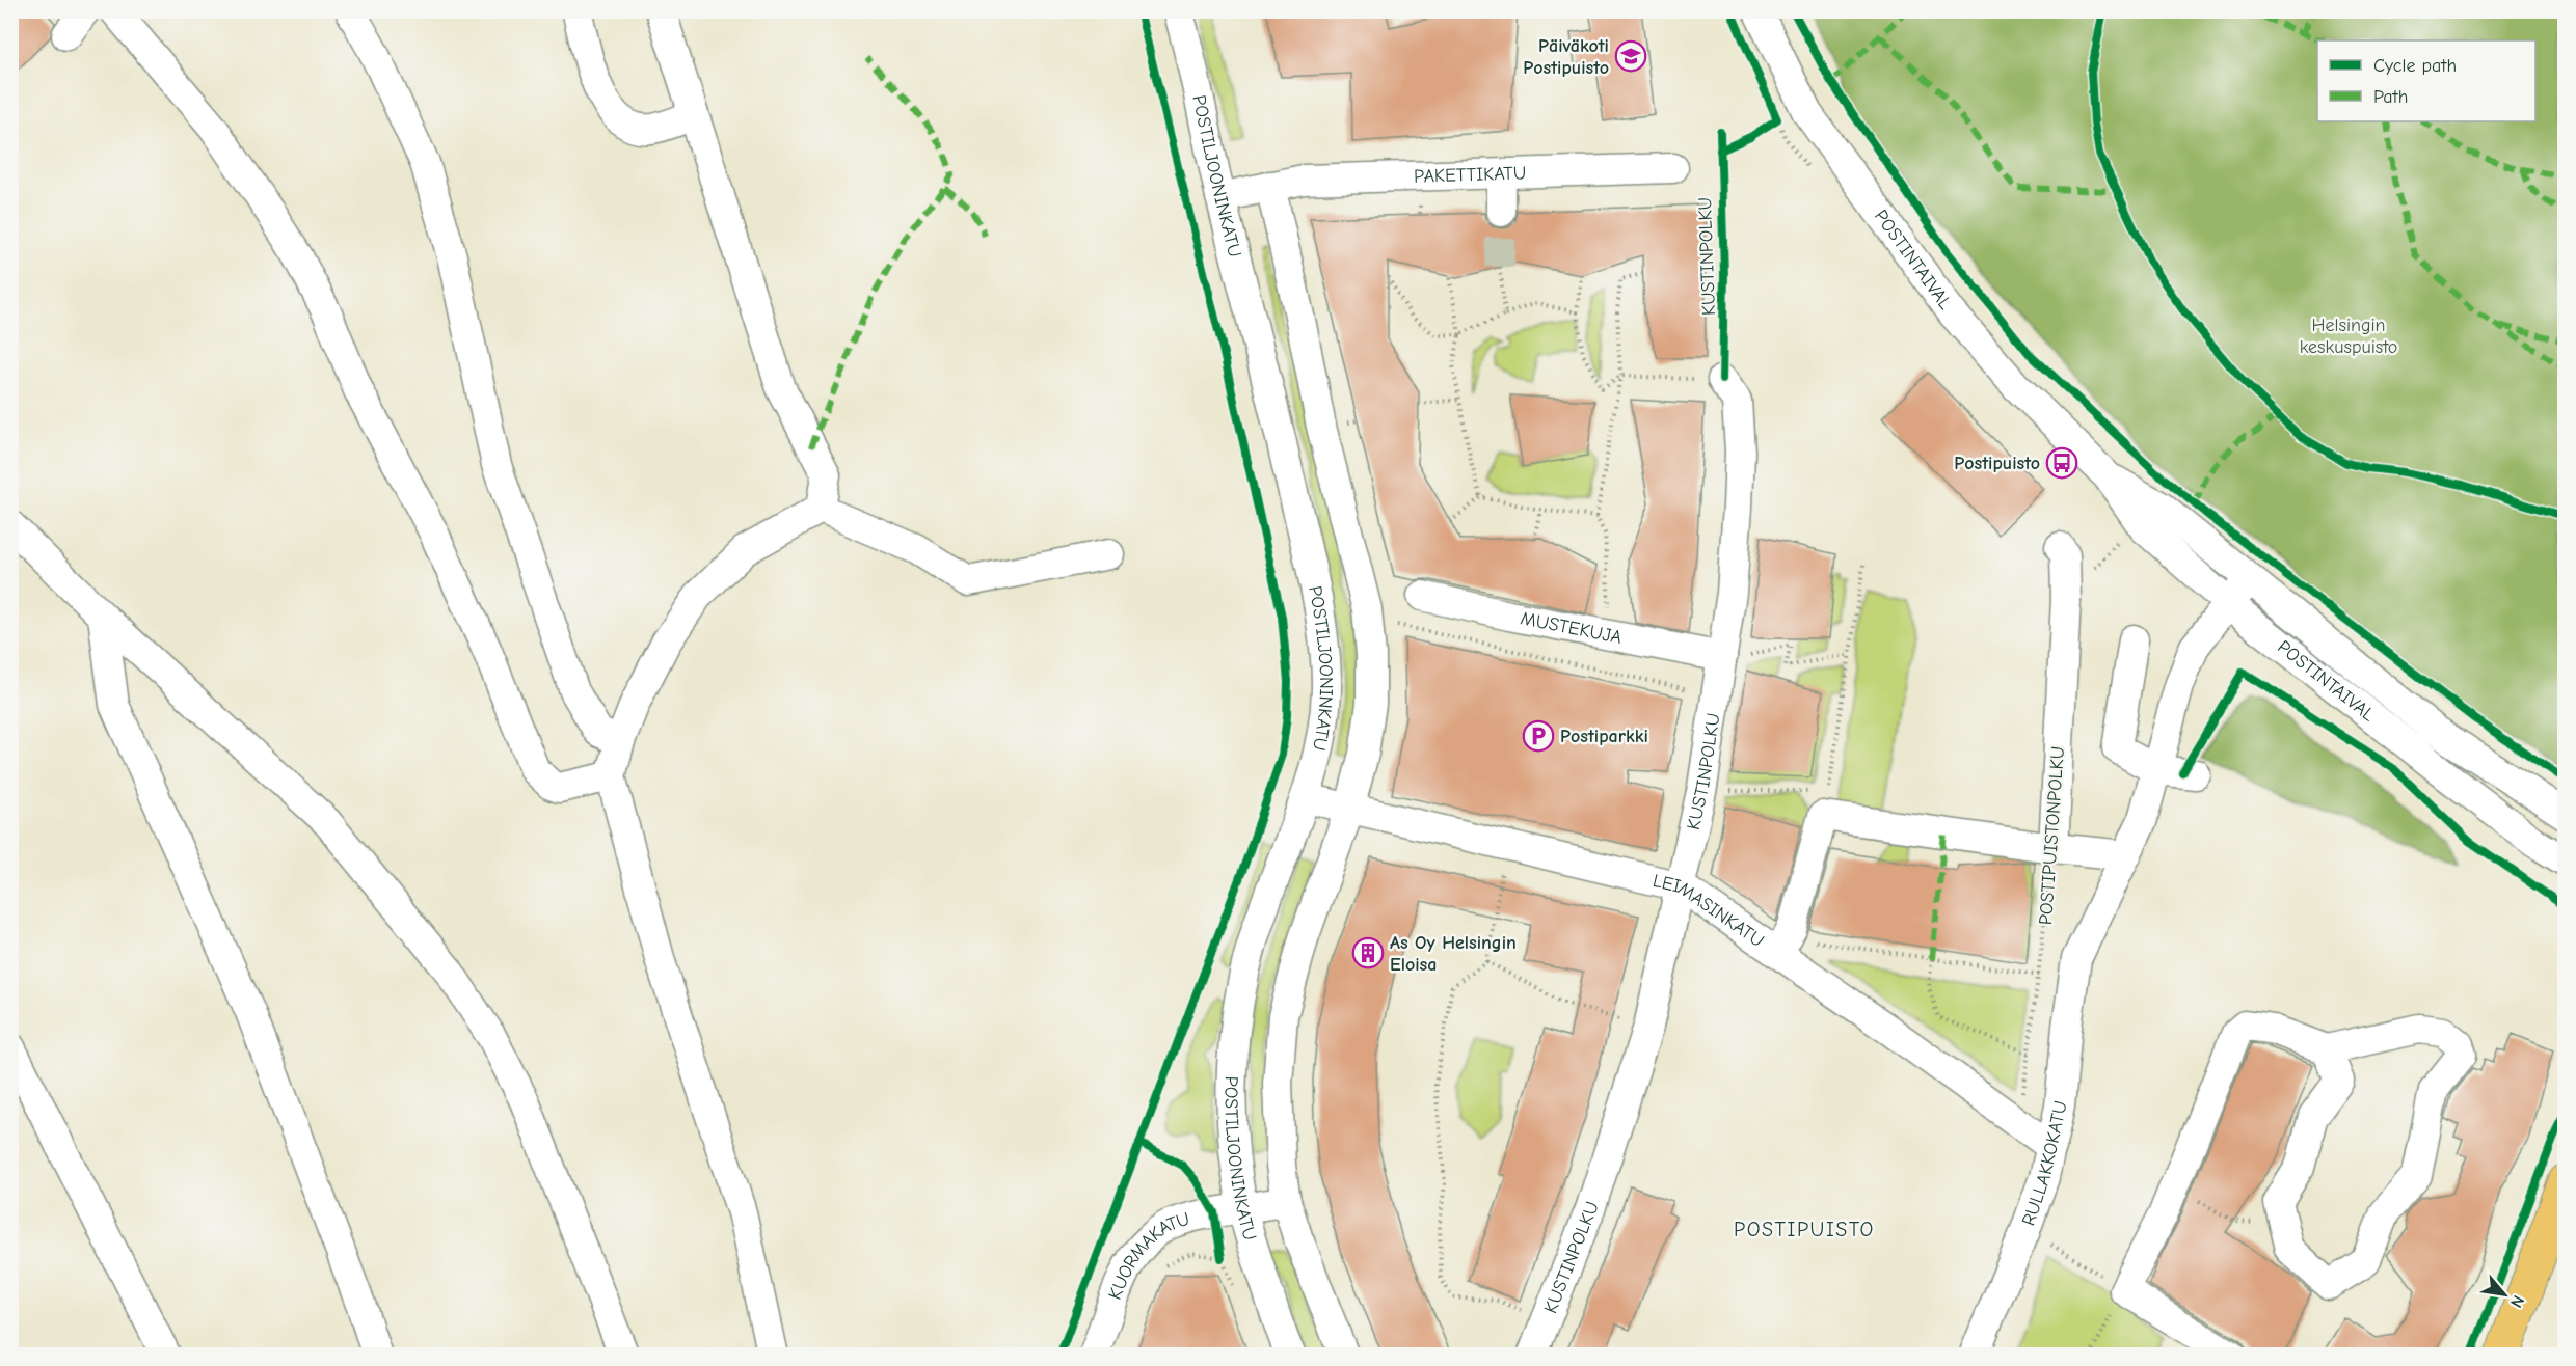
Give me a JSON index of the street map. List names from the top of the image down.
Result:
{
  "streets": {
    "street": [
      "POSTILJOONINKATU",
      "PAKETTIKATU",
      "KUSTINPOLKU",
      "POSTINTAIVAL",
      "MUSTEKUJA",
      "POSTIPUISTONPOLKU",
      "LEIMASINKATU",
      "RULLAKKOKATU",
      "KUORMAKATU"
    ]
  },
  "crossings": [
    ["POSTILJOONINKATU", "PAKETTIKATU"],
    ["POSTILJOONINKATU", "LEIMASINKATU"],
    ["POSTILJOONINKATU", "KUORMAKATU"],
    ["KUSTINPOLKU", "MUSTEKUJA"],
    ["KUSTINPOLKU", "LEIMASINKATU"],
    ["POSTINTAIVAL", "RULLAKKOKATU"],
    ["POSTIPUISTONPOLKU", "LEIMASINKATU"],
    ["LEIMASINKATU", "RULLAKKOKATU"]
  ],
  "districts": ["POSTIPUISTO"],
  "parks": ["Helsingin keskuspuisto"],
  "places": {
    "school or university": ["Päiväkoti Postipuisto"],
    "bus stop": ["Postipuisto"],
    "parking": ["Postiparkki"],
    "building": ["As Oy Helsingin Eloisa"]
  },
  "legend": ["Cycle path", "Path"],
  "north": "bottom right"
}
